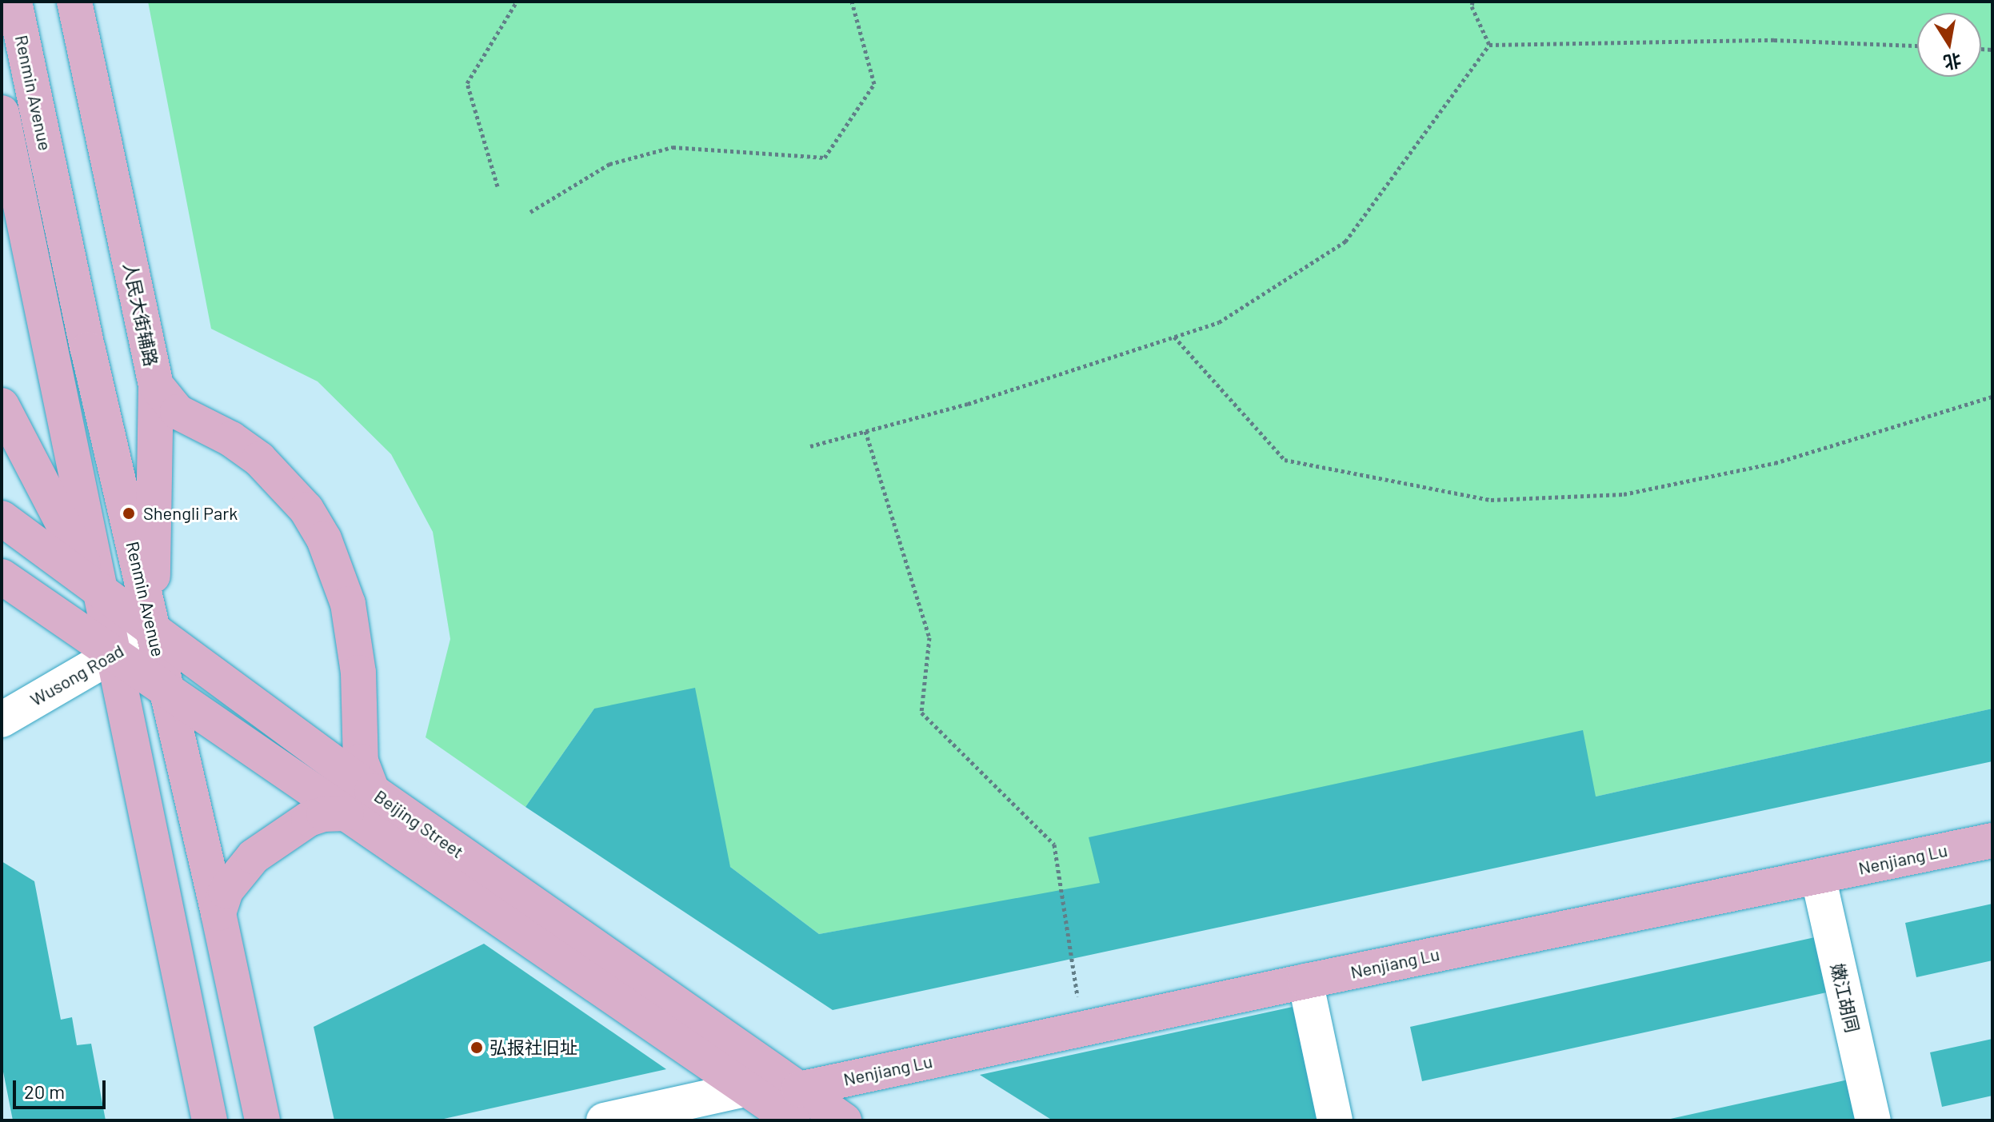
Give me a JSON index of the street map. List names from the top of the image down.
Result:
{
  "streets": {
    "main road": [
      "Renmin Avenue",
      "人民大街辅路",
      "Beijing Street",
      "Nenjiang Lu"
    ],
    "street": ["Wusong Road", "嫩江胡同"]
  },
  "crossings": [
    ["Renmin Avenue", "人民大街辅路"],
    ["Renmin Avenue", "Wusong Road"],
    ["Renmin Avenue", "Beijing Street"],
    ["人民大街辅路", "Wusong Road"],
    ["人民大街辅路", "Beijing Street"],
    ["Wusong Road", "Beijing Street"],
    ["Beijing Street", "Nenjiang Lu"],
    ["Nenjiang Lu", "嫩江胡同"]
  ],
  "places": ["Shengli Park", "弘报社旧址"],
  "scale_bar": "20 m",
  "north": "bottom"
}
